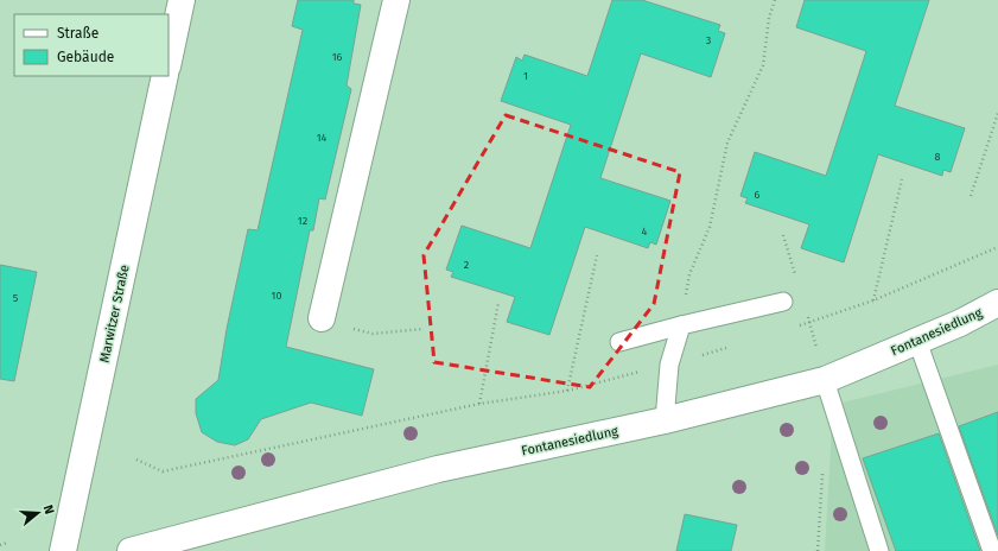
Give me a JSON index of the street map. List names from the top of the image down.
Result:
{
  "streets": {
    "street": ["Marwitzer Straße", "Fontanesiedlung"]
  },
  "house_numbers": [
    "3",
    "16",
    "1",
    "14",
    "8",
    "6",
    "12",
    "4",
    "2",
    "10",
    "5"
  ],
  "legend": ["Straße", "Gebäude"],
  "north": "right"
}
